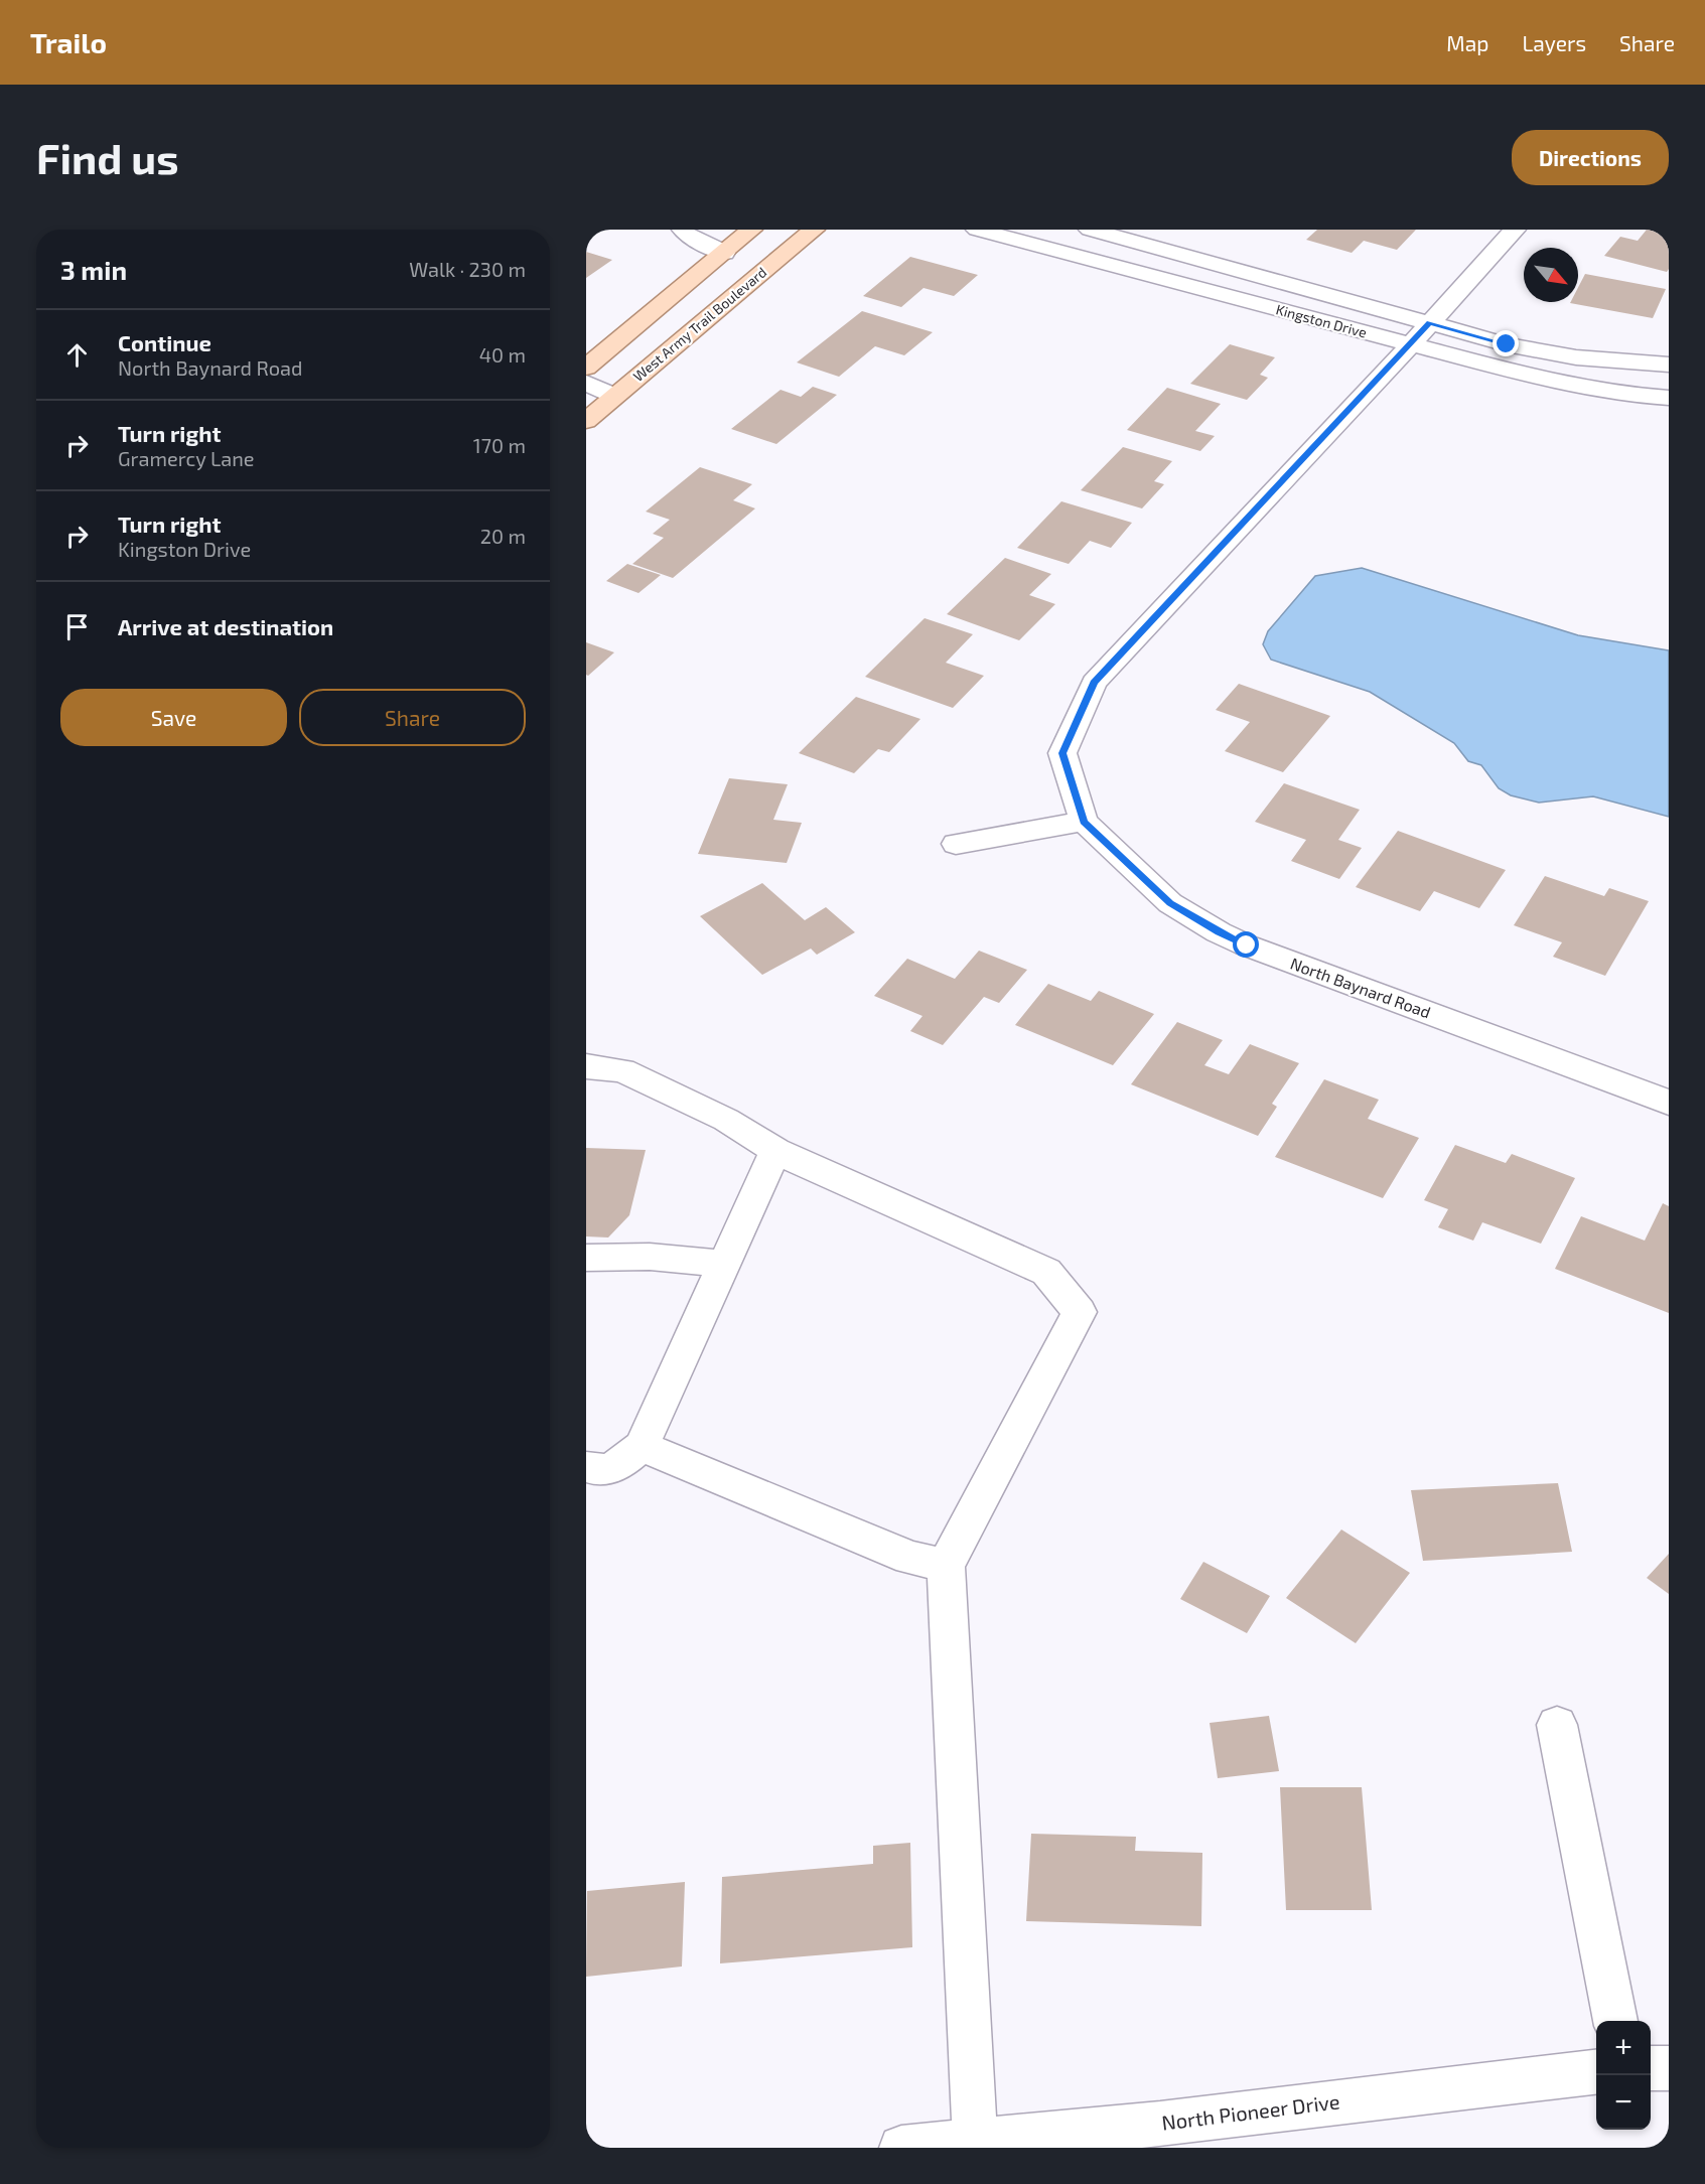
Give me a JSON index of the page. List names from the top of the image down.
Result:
{
  "streets": {
    "main road": ["West Army Trail Boulevard"],
    "street": ["Kingston Drive", "North Baynard Road", "North Pioneer Drive"]
  },
  "north": "bottom right",
  "page": {
    "header": "Trailo",
    "nav": ["Map", "Layers", "Share"],
    "buttons": [
      "Directions",
      ["Save", "Share"]
    ],
    "title": "Find us",
    "heading": ["3 min", "Walk · 230 m"],
    "list": [
      ["Continue", "North Baynard Road", "40 m"],
      ["Turn right", "Gramercy Lane", "170 m"],
      ["Turn right", "Kingston Drive", "20 m"],
      "Arrive at destination"
    ],
    "map_buttons": ["+", "−"]
  }
}
